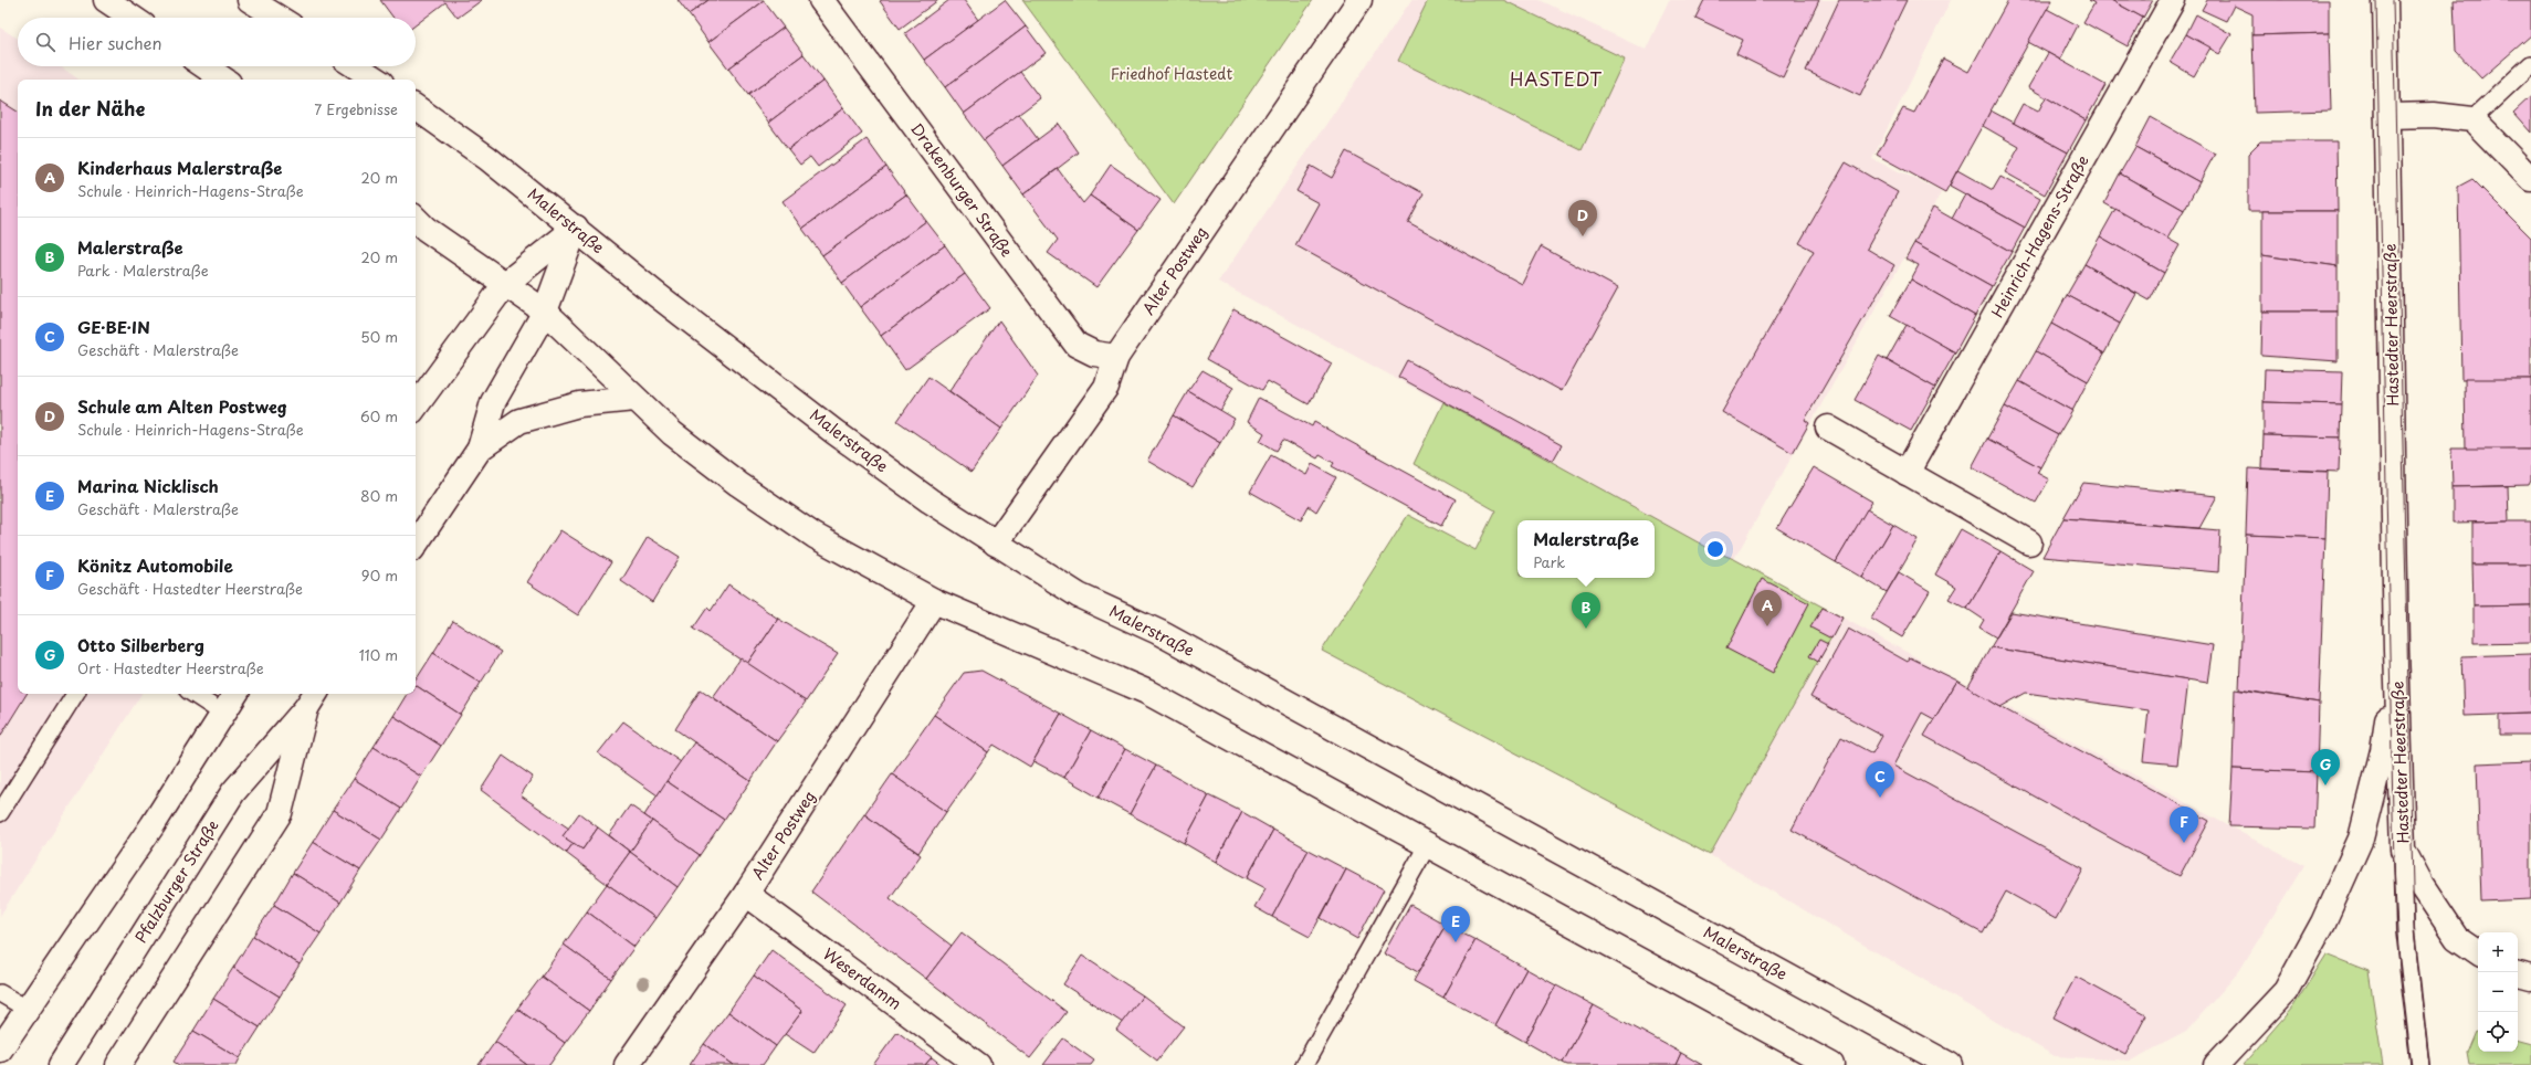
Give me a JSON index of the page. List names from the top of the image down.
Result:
{
  "streets": {
    "main road": [
      "Drakenburger Straße",
      "Malerstraße",
      "Heinrich-Hagens-Straße",
      "Alter Postweg",
      "Hastedter Heerstraße",
      "Pfalzburger Straße",
      "Weserdamm"
    ]
  },
  "crossings": [
    ["Drakenburger Straße", "Alter Postweg"],
    ["Malerstraße", "Alter Postweg"],
    ["Alter Postweg", "Weserdamm"]
  ],
  "districts": ["HASTEDT"],
  "parks": ["Friedhof Hastedt"],
  "page": {
    "search": "Hier suchen",
    "heading": ["In der Nähe", "7 Ergebnisse"],
    "list": [
      {
        "mark": "A",
        "name": "Kinderhaus Malerstraße",
        "note": "Schule · Heinrich-Hagens-Straße",
        "value": "20 m"
      },
      {
        "mark": "B",
        "name": "Malerstraße",
        "note": "Park · Malerstraße",
        "value": "20 m"
      },
      {
        "mark": "C",
        "name": "GE·BE·IN",
        "note": "Geschäft · Malerstraße",
        "value": "50 m"
      },
      {
        "mark": "D",
        "name": "Schule am Alten Postweg",
        "note": "Schule · Heinrich-Hagens-Straße",
        "value": "60 m"
      },
      {
        "mark": "E",
        "name": "Marina Nicklisch",
        "note": "Geschäft · Malerstraße",
        "value": "80 m"
      },
      {
        "mark": "F",
        "name": "Könitz Automobile",
        "note": "Geschäft · Hastedter Heerstraße",
        "value": "90 m"
      },
      {
        "mark": "G",
        "name": "Otto Silberberg",
        "note": "Ort · Hastedter Heerstraße",
        "value": "110 m"
      }
    ],
    "pins": [
      "D",
      "A",
      "B",
      "G",
      "C",
      "F",
      "E"
    ],
    "popup": ["Malerstraße", "Park"],
    "map_buttons": ["+", "−"]
  }
}
